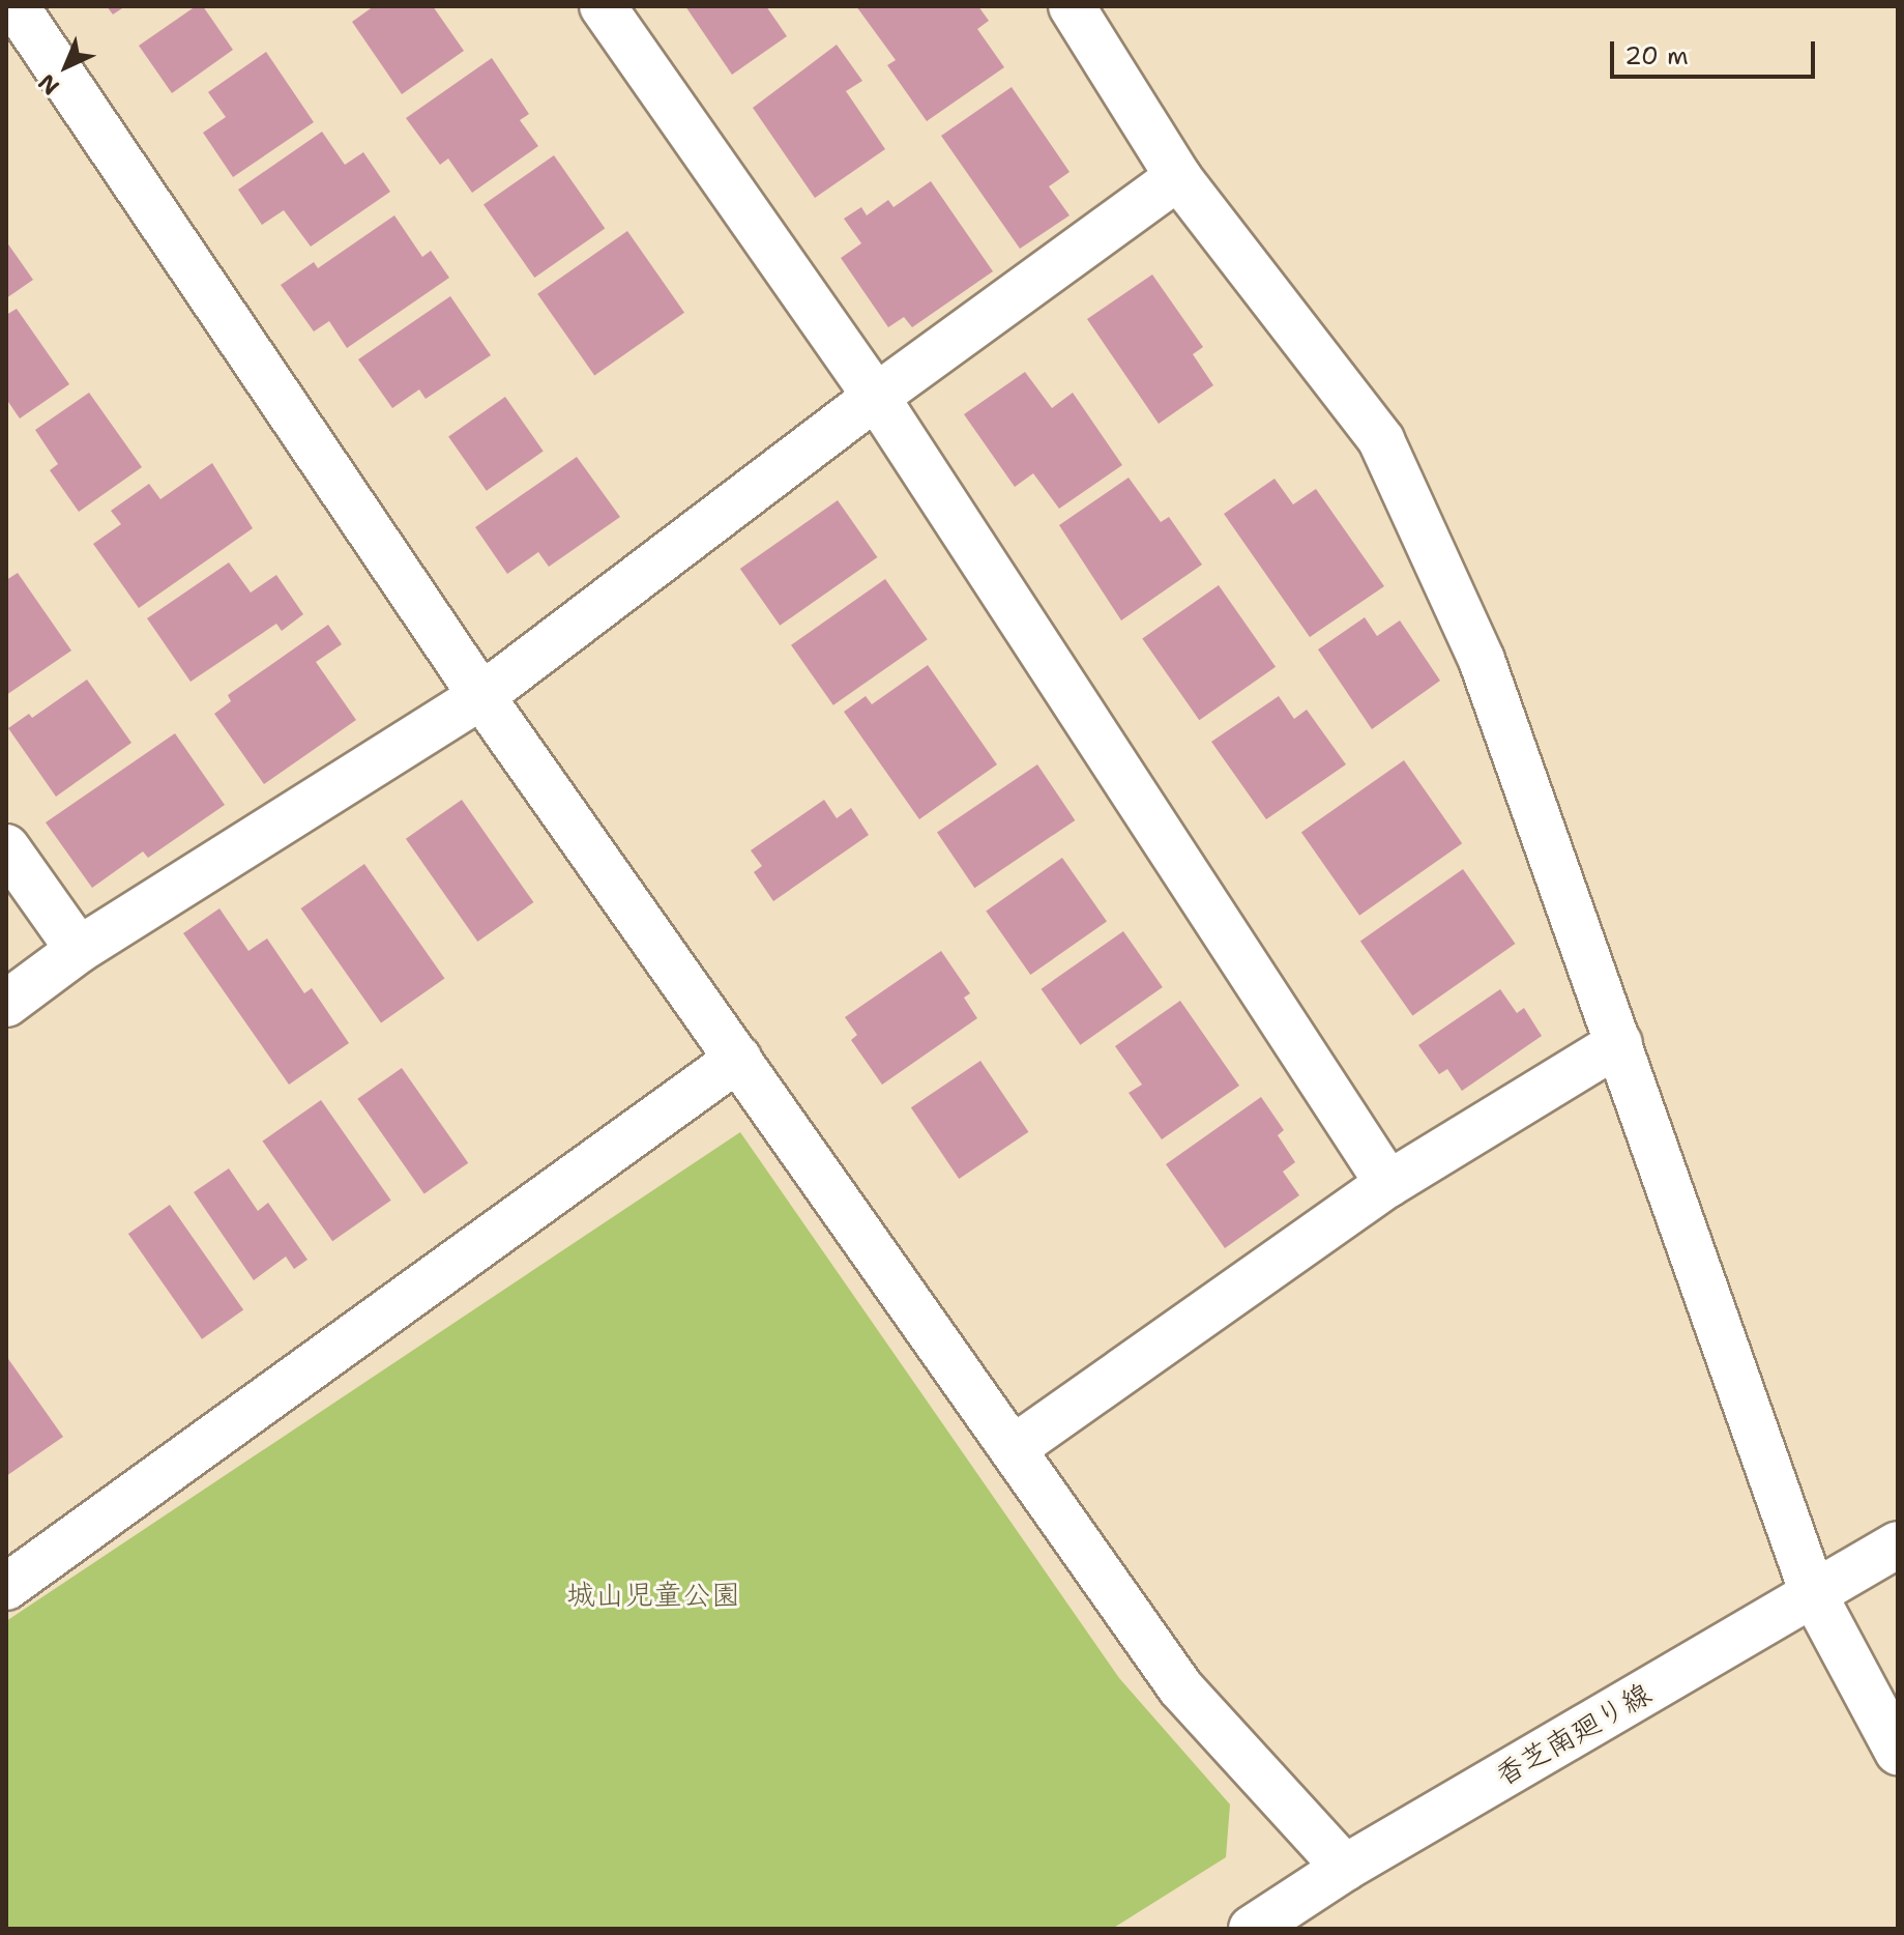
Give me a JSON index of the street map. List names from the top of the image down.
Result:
{
  "streets": {
    "street": ["香芝南廻り線"]
  },
  "parks": ["城山児童公園"],
  "scale_bar": "20 m",
  "north": "bottom left"
}
